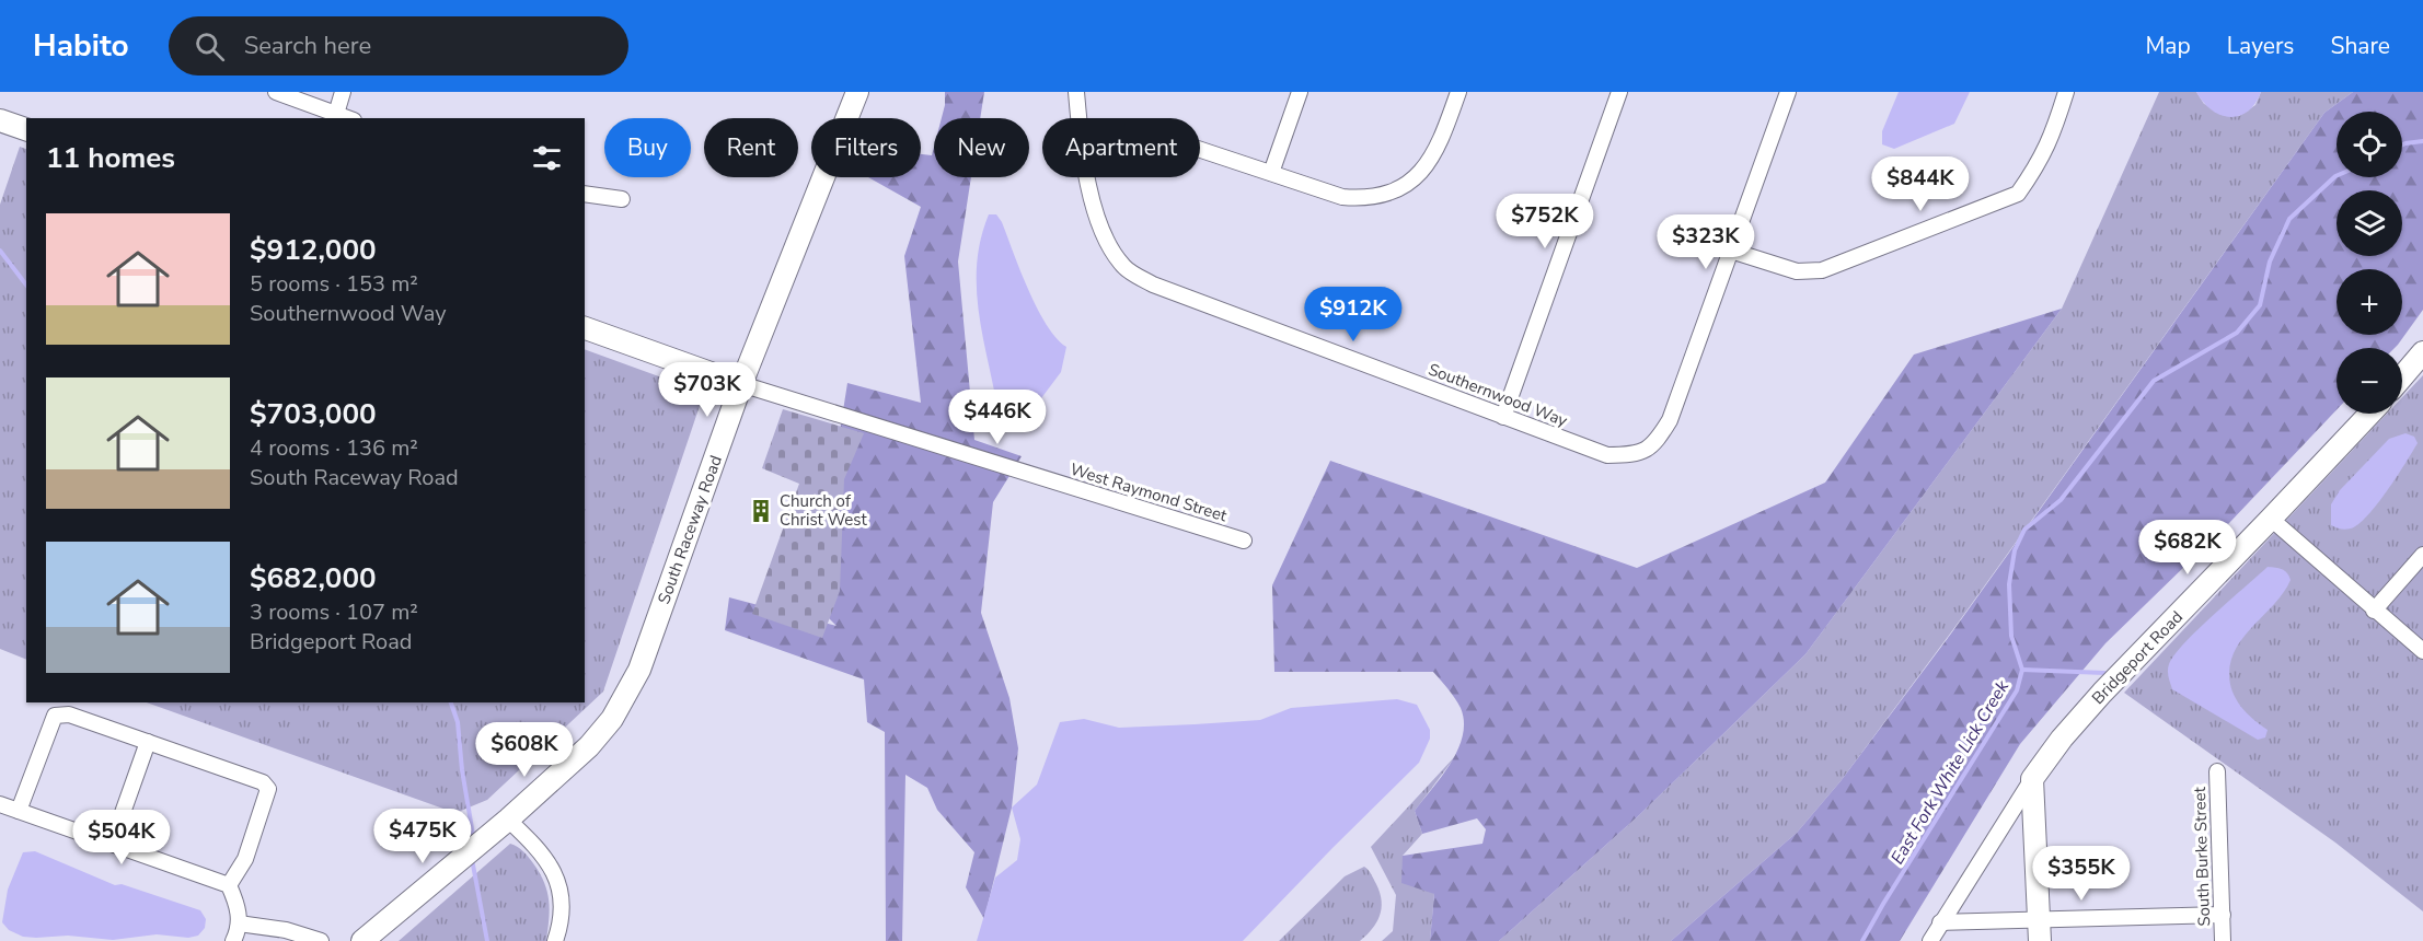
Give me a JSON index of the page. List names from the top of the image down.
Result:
{
  "streets": {
    "main road": ["South Raceway Road", "Bridgeport Road"],
    "street": ["Southernwood Way", "West Raymond Street", "South Burke Street"]
  },
  "crossings": [
    ["West Raymond Street", "South Raceway Road"]
  ],
  "water": ["East Fork White Lick Creek"],
  "places": {
    "building": ["Church of Christ West"]
  },
  "page": {
    "header": "Habito",
    "search": "Search here",
    "nav": ["Map", "Layers", "Share"],
    "map_buttons": ["+", "−"],
    "chip": [
      "Buy",
      "Rent",
      "Filters",
      "New",
      "Apartment"
    ],
    "heading": "11 homes",
    "price": [
      "$844K",
      "$752K",
      "$323K",
      "$912K",
      "$703K",
      "$446K",
      "$682K",
      "$608K",
      "$475K",
      "$504K",
      "$355K"
    ],
    "list": [
      {
        "name": "$912,000",
        "note": "5 rooms · 153 m² · Southernwood Way"
      },
      {
        "name": "$703,000",
        "note": "4 rooms · 136 m² · South Raceway Road"
      },
      {
        "name": "$682,000",
        "note": "3 rooms · 107 m² · Bridgeport Road"
      }
    ]
  }
}
